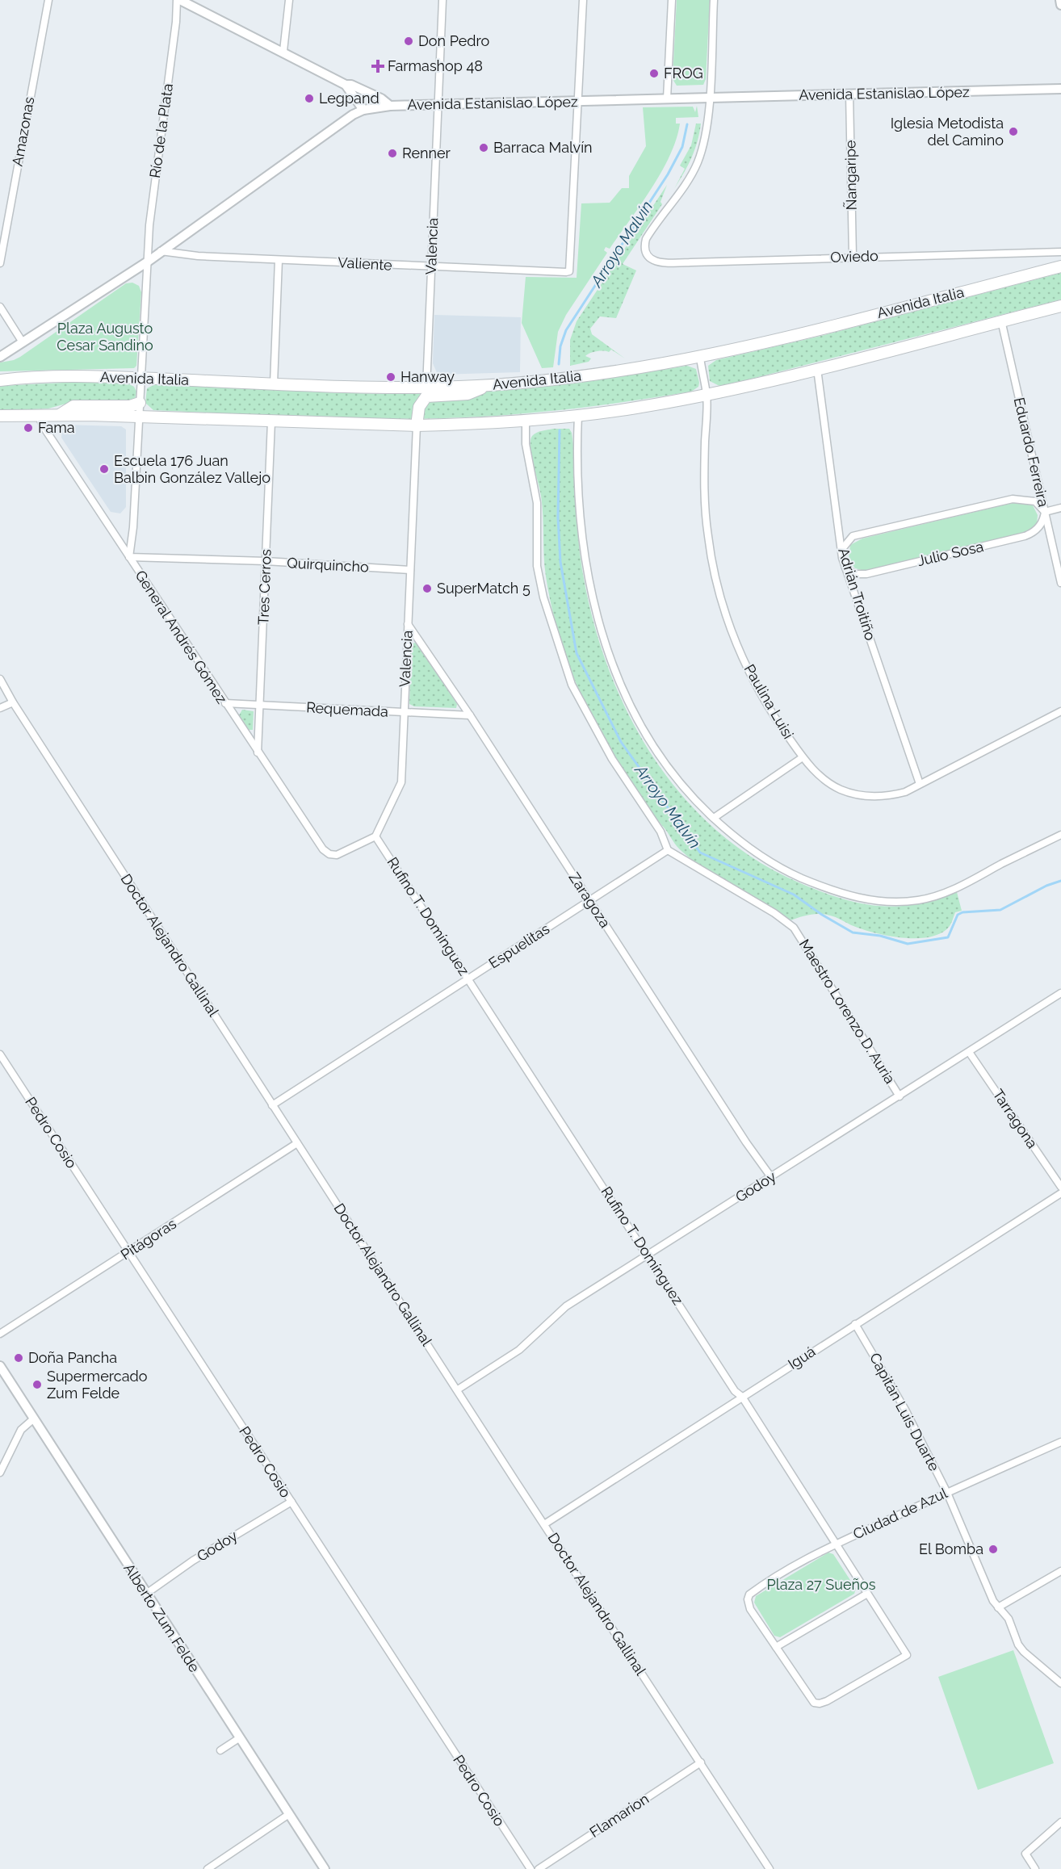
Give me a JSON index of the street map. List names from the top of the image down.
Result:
{
  "streets": {
    "main road": ["Avenida Italia"],
    "street": [
      "Avenida Estanislao López",
      "Río de la Plata",
      "Amazonas",
      "Ñangaripe",
      "Valencia",
      "Oviedo",
      "Valiente",
      "Eduardo Ferreira",
      "Julio Sosa",
      "Quirquincho",
      "Tres Cerros",
      "Adrián Troitiño",
      "General Andrés Gómez",
      "Paulina Luisi",
      "Requemada",
      "Zaragoza",
      "Rufino T. Domínguez",
      "Doctor Alejandro Gallinal",
      "Espuelitas",
      "Maestro Lorenzo D. Auria",
      "Tarragona",
      "Pedro Cosio",
      "Godoy",
      "Pitágoras",
      "Iguá",
      "Capitán Luis Duarte",
      "Ciudad de Azul",
      "Alberto Zum Felde",
      "Flamarion"
    ]
  },
  "crossings": [
    ["Avenida Estanislao López", "Río de la Plata"],
    ["Avenida Estanislao López", "Ñangaripe"],
    ["Avenida Estanislao López", "Valencia"],
    ["Avenida Estanislao López", "Oviedo"],
    ["Avenida Estanislao López", "Valiente"],
    ["Río de la Plata", "Avenida Italia"],
    ["Río de la Plata", "Quirquincho"],
    ["Río de la Plata", "General Andrés Gómez"],
    ["Ñangaripe", "Oviedo"],
    ["Valencia", "Valiente"],
    ["Valencia", "Avenida Italia"],
    ["Valencia", "Quirquincho"],
    ["Valencia", "General Andrés Gómez"],
    ["Valencia", "Requemada"],
    ["Valencia", "Zaragoza"],
    ["Valencia", "Rufino T. Domínguez"],
    ["Avenida Italia", "Paulina Luisi"],
    ["Eduardo Ferreira", "Julio Sosa"],
    ["Julio Sosa", "Adrián Troitiño"],
    ["Quirquincho", "Tres Cerros"],
    ["Quirquincho", "General Andrés Gómez"],
    ["Tres Cerros", "General Andrés Gómez"],
    ["Tres Cerros", "Requemada"],
    ["Adrián Troitiño", "Paulina Luisi"],
    ["General Andrés Gómez", "Requemada"],
    ["General Andrés Gómez", "Rufino T. Domínguez"],
    ["Requemada", "Zaragoza"],
    ["Zaragoza", "Espuelitas"],
    ["Zaragoza", "Godoy"],
    ["Rufino T. Domínguez", "Espuelitas"],
    ["Rufino T. Domínguez", "Godoy"],
    ["Rufino T. Domínguez", "Iguá"],
    ["Rufino T. Domínguez", "Ciudad de Azul"],
    ["Doctor Alejandro Gallinal", "Espuelitas"],
    ["Doctor Alejandro Gallinal", "Godoy"],
    ["Doctor Alejandro Gallinal", "Pitágoras"],
    ["Doctor Alejandro Gallinal", "Iguá"],
    ["Doctor Alejandro Gallinal", "Flamarion"],
    ["Espuelitas", "Maestro Lorenzo D. Auria"],
    ["Maestro Lorenzo D. Auria", "Godoy"],
    ["Tarragona", "Godoy"],
    ["Pedro Cosio", "Godoy"],
    ["Pedro Cosio", "Pitágoras"],
    ["Godoy", "Alberto Zum Felde"],
    ["Iguá", "Capitán Luis Duarte"],
    ["Capitán Luis Duarte", "Ciudad de Azul"]
  ],
  "water": ["Arroyo Malvín"],
  "parks": ["Plaza Augusto Cesar Sandino", "Plaza 27 Sueños"],
  "places": {
    "other": [
      "Don Pedro",
      "FROG",
      "Legpand",
      "Iglesia Metodista del Camino",
      "Barraca Malvín",
      "Renner",
      "Hanway",
      "Fama",
      "Escuela 176 Juan Balbin González Vallejo",
      "SuperMatch 5",
      "Doña Pancha",
      "Supermercado Zum Felde",
      "El Bomba"
    ],
    "health": ["Farmashop 48"]
  }
}
